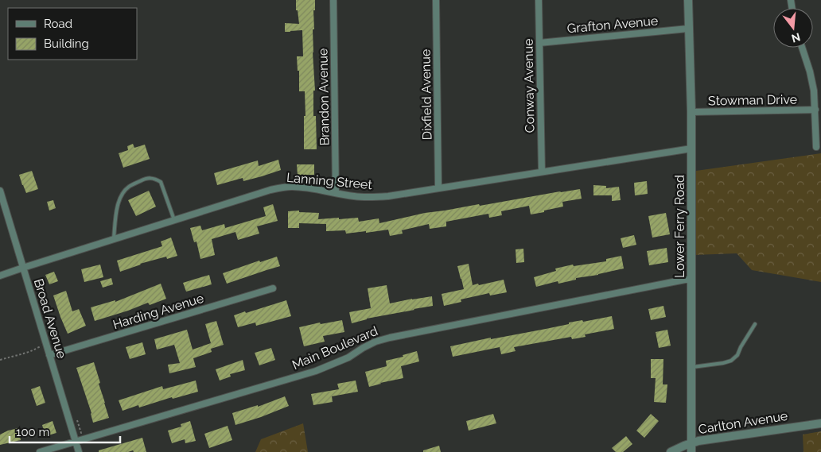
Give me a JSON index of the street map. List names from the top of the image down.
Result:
{
  "streets": {
    "street": [
      "Grafton Avenue",
      "Conway Avenue",
      "Dixfield Avenue",
      "Brandon Avenue",
      "Stowman Drive",
      "Lanning Street",
      "Lower Ferry Road",
      "Harding Avenue",
      "Broad Avenue",
      "Main Boulevard",
      "Carlton Avenue"
    ]
  },
  "crossings": [
    ["Grafton Avenue", "Conway Avenue"],
    ["Grafton Avenue", "Lower Ferry Road"],
    ["Conway Avenue", "Lanning Street"],
    ["Dixfield Avenue", "Lanning Street"],
    ["Brandon Avenue", "Lanning Street"],
    ["Stowman Drive", "Lower Ferry Road"],
    ["Lanning Street", "Lower Ferry Road"],
    ["Lanning Street", "Broad Avenue"],
    ["Lower Ferry Road", "Main Boulevard"],
    ["Lower Ferry Road", "Carlton Avenue"],
    ["Harding Avenue", "Broad Avenue"],
    ["Broad Avenue", "Main Boulevard"]
  ],
  "legend": ["Road", "Building"],
  "scale_bar": "100 m",
  "north": "bottom"
}
